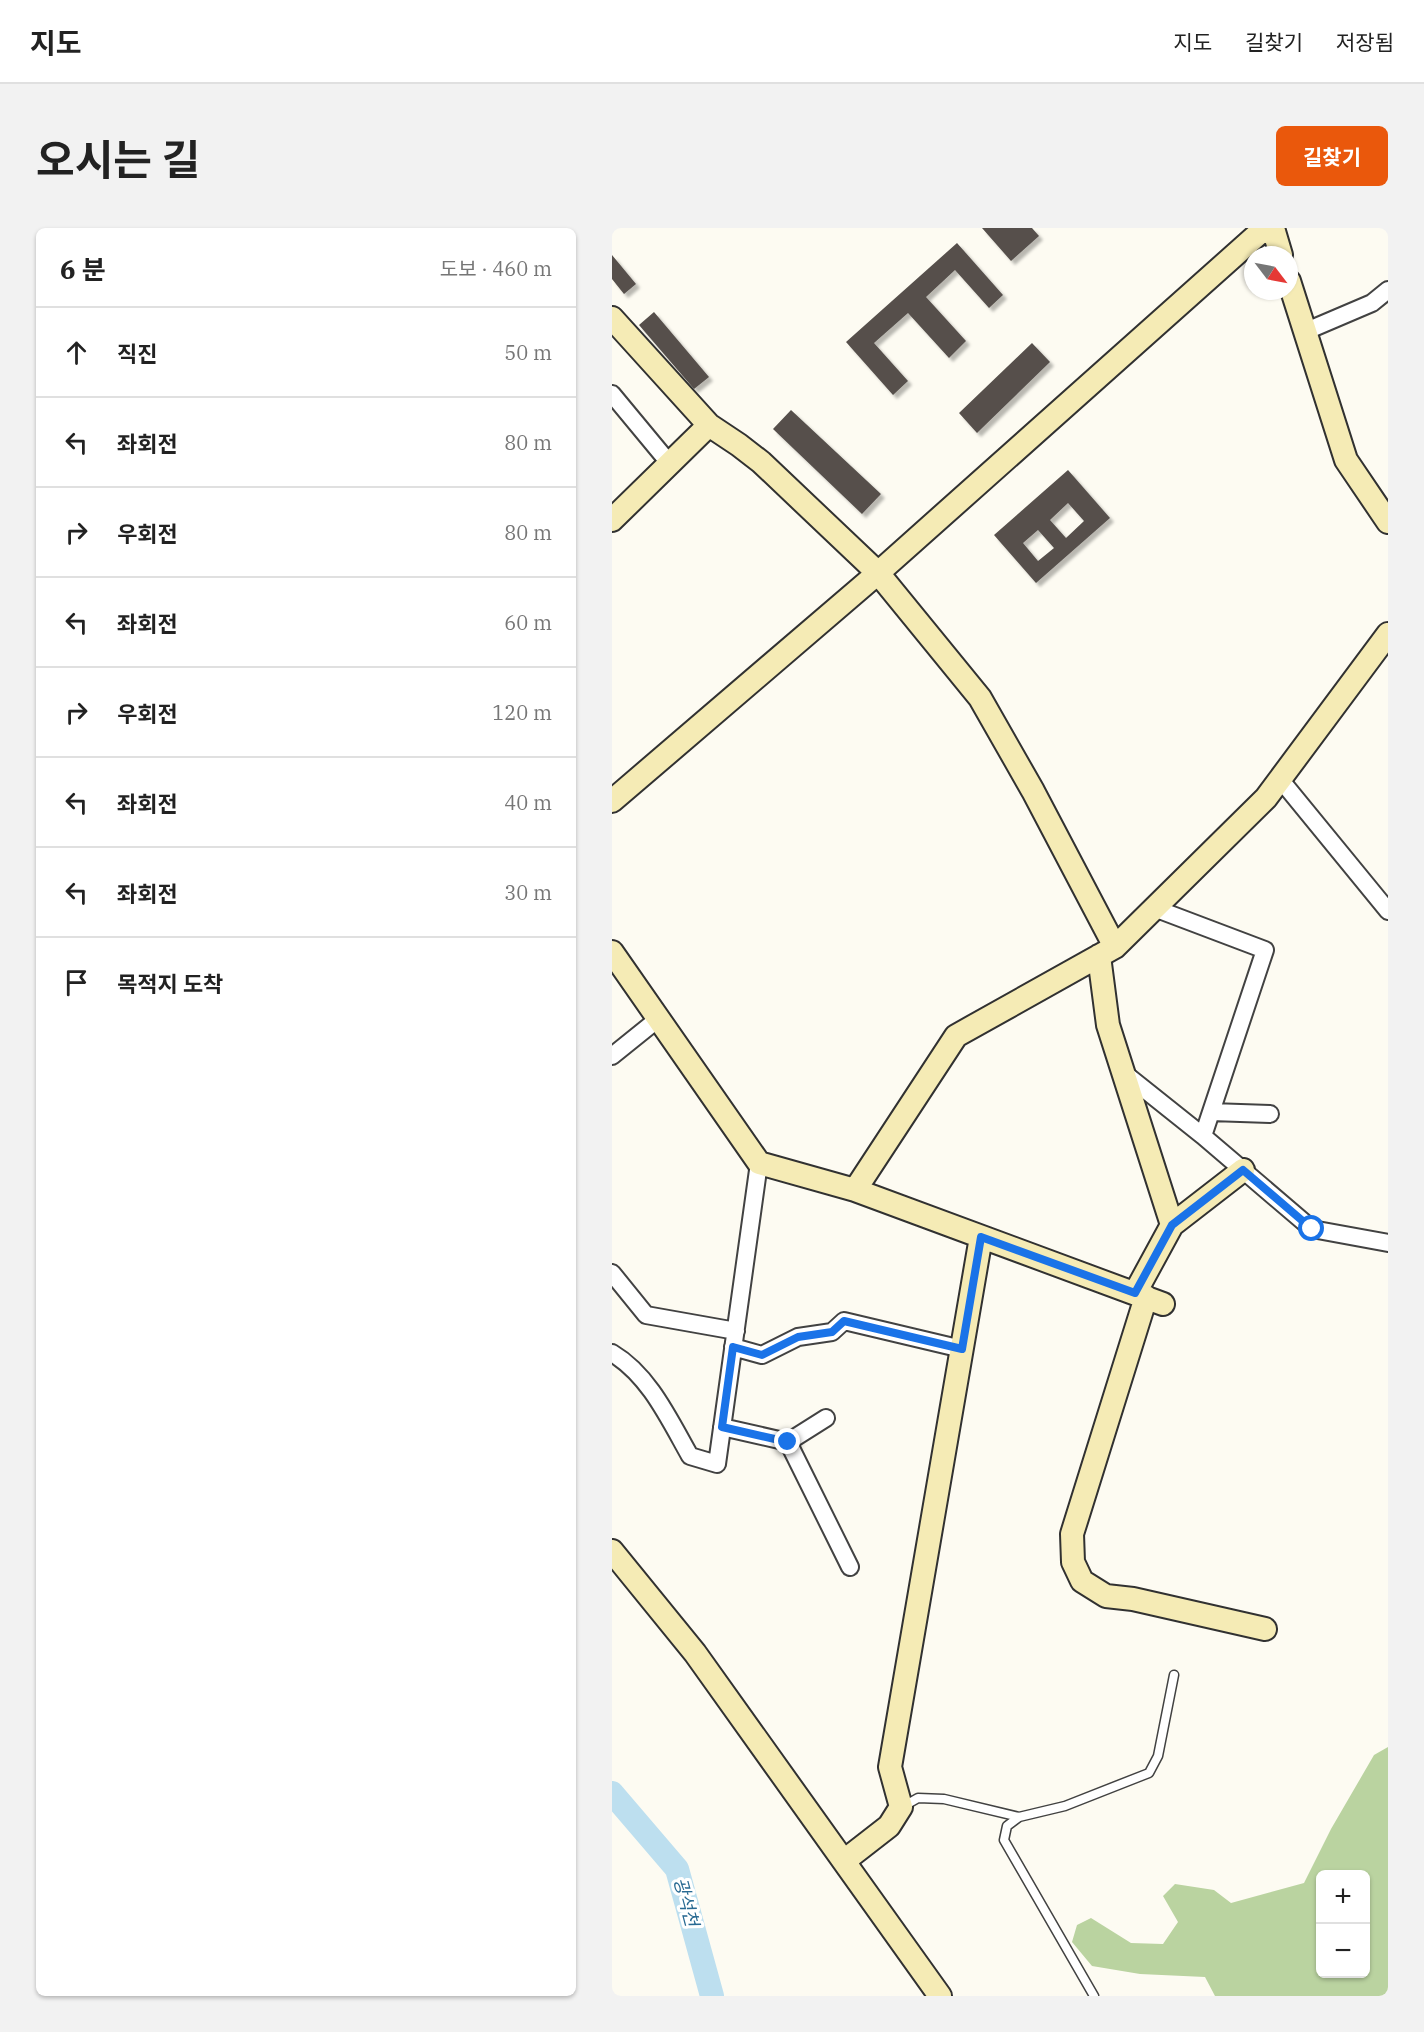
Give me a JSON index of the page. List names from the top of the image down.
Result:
{
  "water": ["광석천"],
  "north": "bottom right",
  "page": {
    "header": "지도",
    "nav": ["지도", "길찾기", "저장됨"],
    "title": "오시는 길",
    "buttons": "길찾기",
    "heading": ["6 분", "도보 · 460 m"],
    "list": [
      ["직진", "50 m"],
      ["좌회전", "80 m"],
      ["우회전", "80 m"],
      ["좌회전", "60 m"],
      ["우회전", "120 m"],
      ["좌회전", "40 m"],
      ["좌회전", "30 m"],
      "목적지 도착"
    ],
    "map_buttons": ["+", "−"]
  }
}
